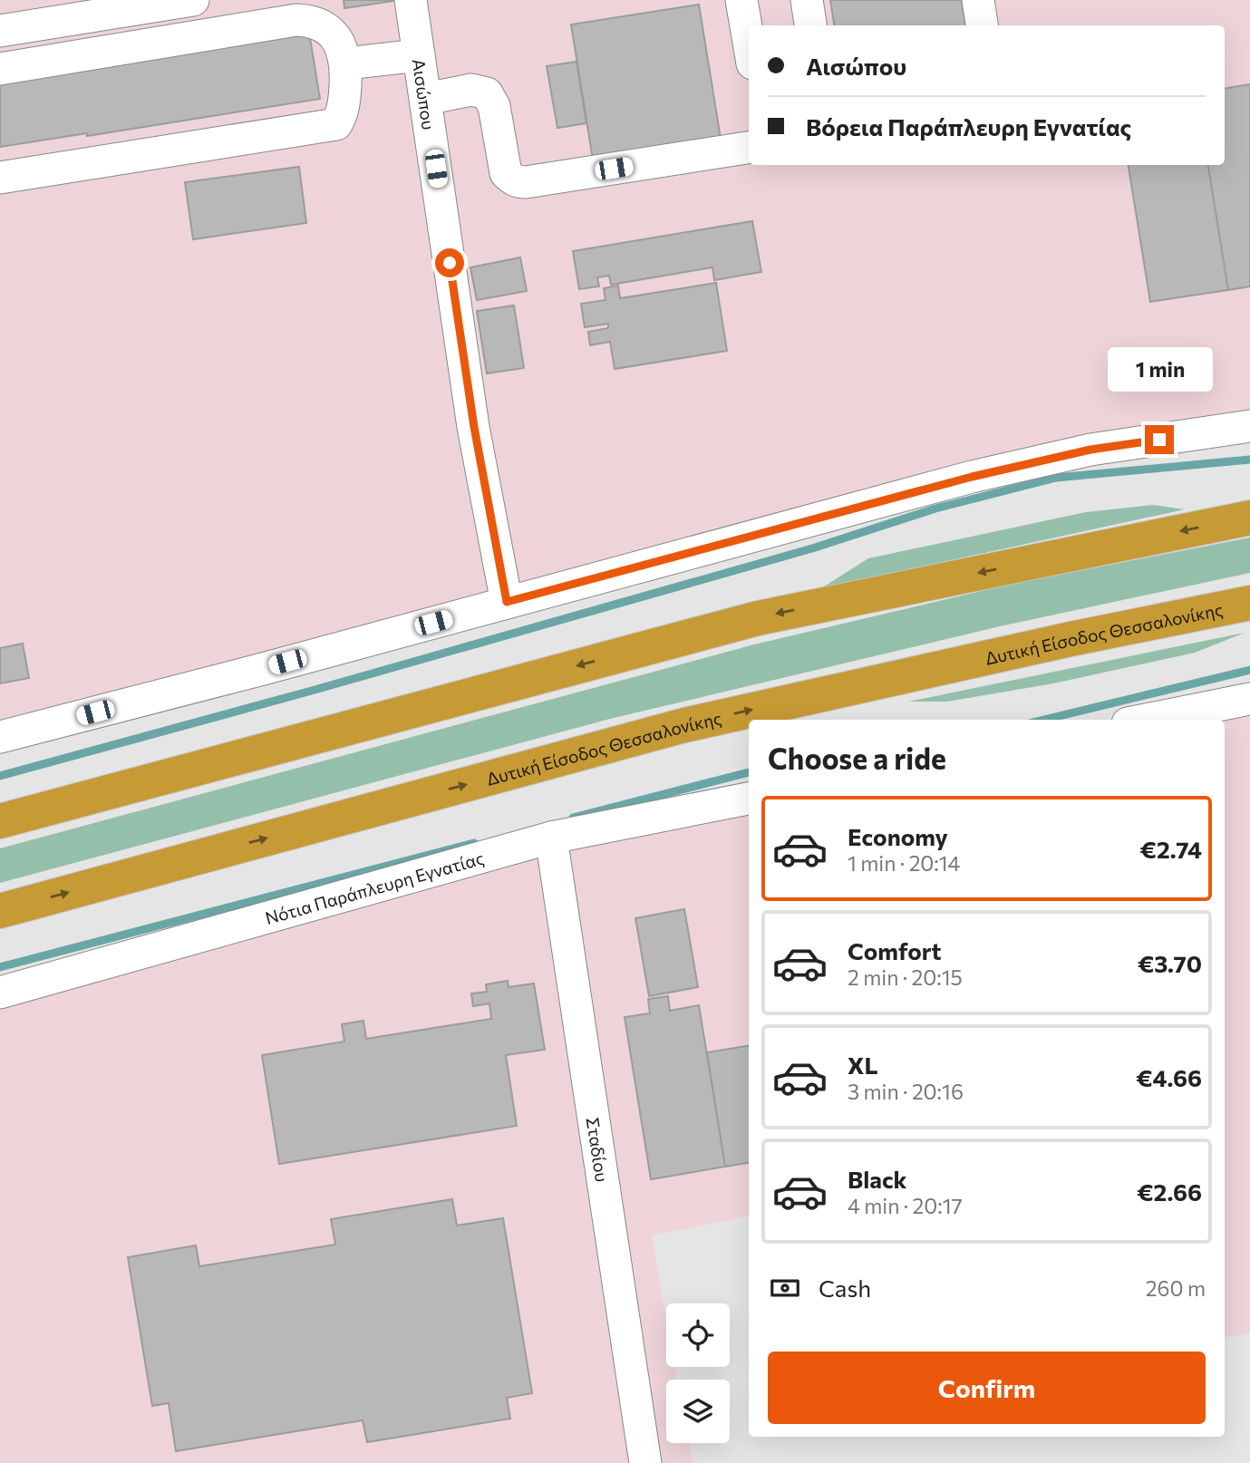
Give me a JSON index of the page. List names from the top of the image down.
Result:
{
  "streets": {
    "highway": ["Δυτική Είσοδος Θεσσαλονίκης"],
    "street": ["Αισώπου", "Νότια Παράπλευρη Εγνατίας", "Σταδίου"]
  },
  "crossings": [
    ["Νότια Παράπλευρη Εγνατίας", "Σταδίου"]
  ],
  "page": {
    "banner": ["Αισώπου", "Βόρεια Παράπλευρη Εγνατίας"],
    "bubble": "1 min",
    "heading": "Choose a ride",
    "list": [
      {
        "name": "Economy",
        "note": "1 min · 20:14",
        "value": "€2.74"
      },
      {
        "name": "Comfort",
        "note": "2 min · 20:15",
        "value": "€3.70"
      },
      {
        "name": "XL",
        "note": "3 min · 20:16",
        "value": "€4.66"
      },
      {
        "name": "Black",
        "note": "4 min · 20:17",
        "value": "€2.66"
      }
    ],
    "pay": ["Cash", "260 m"],
    "buttons": "Confirm"
  }
}
